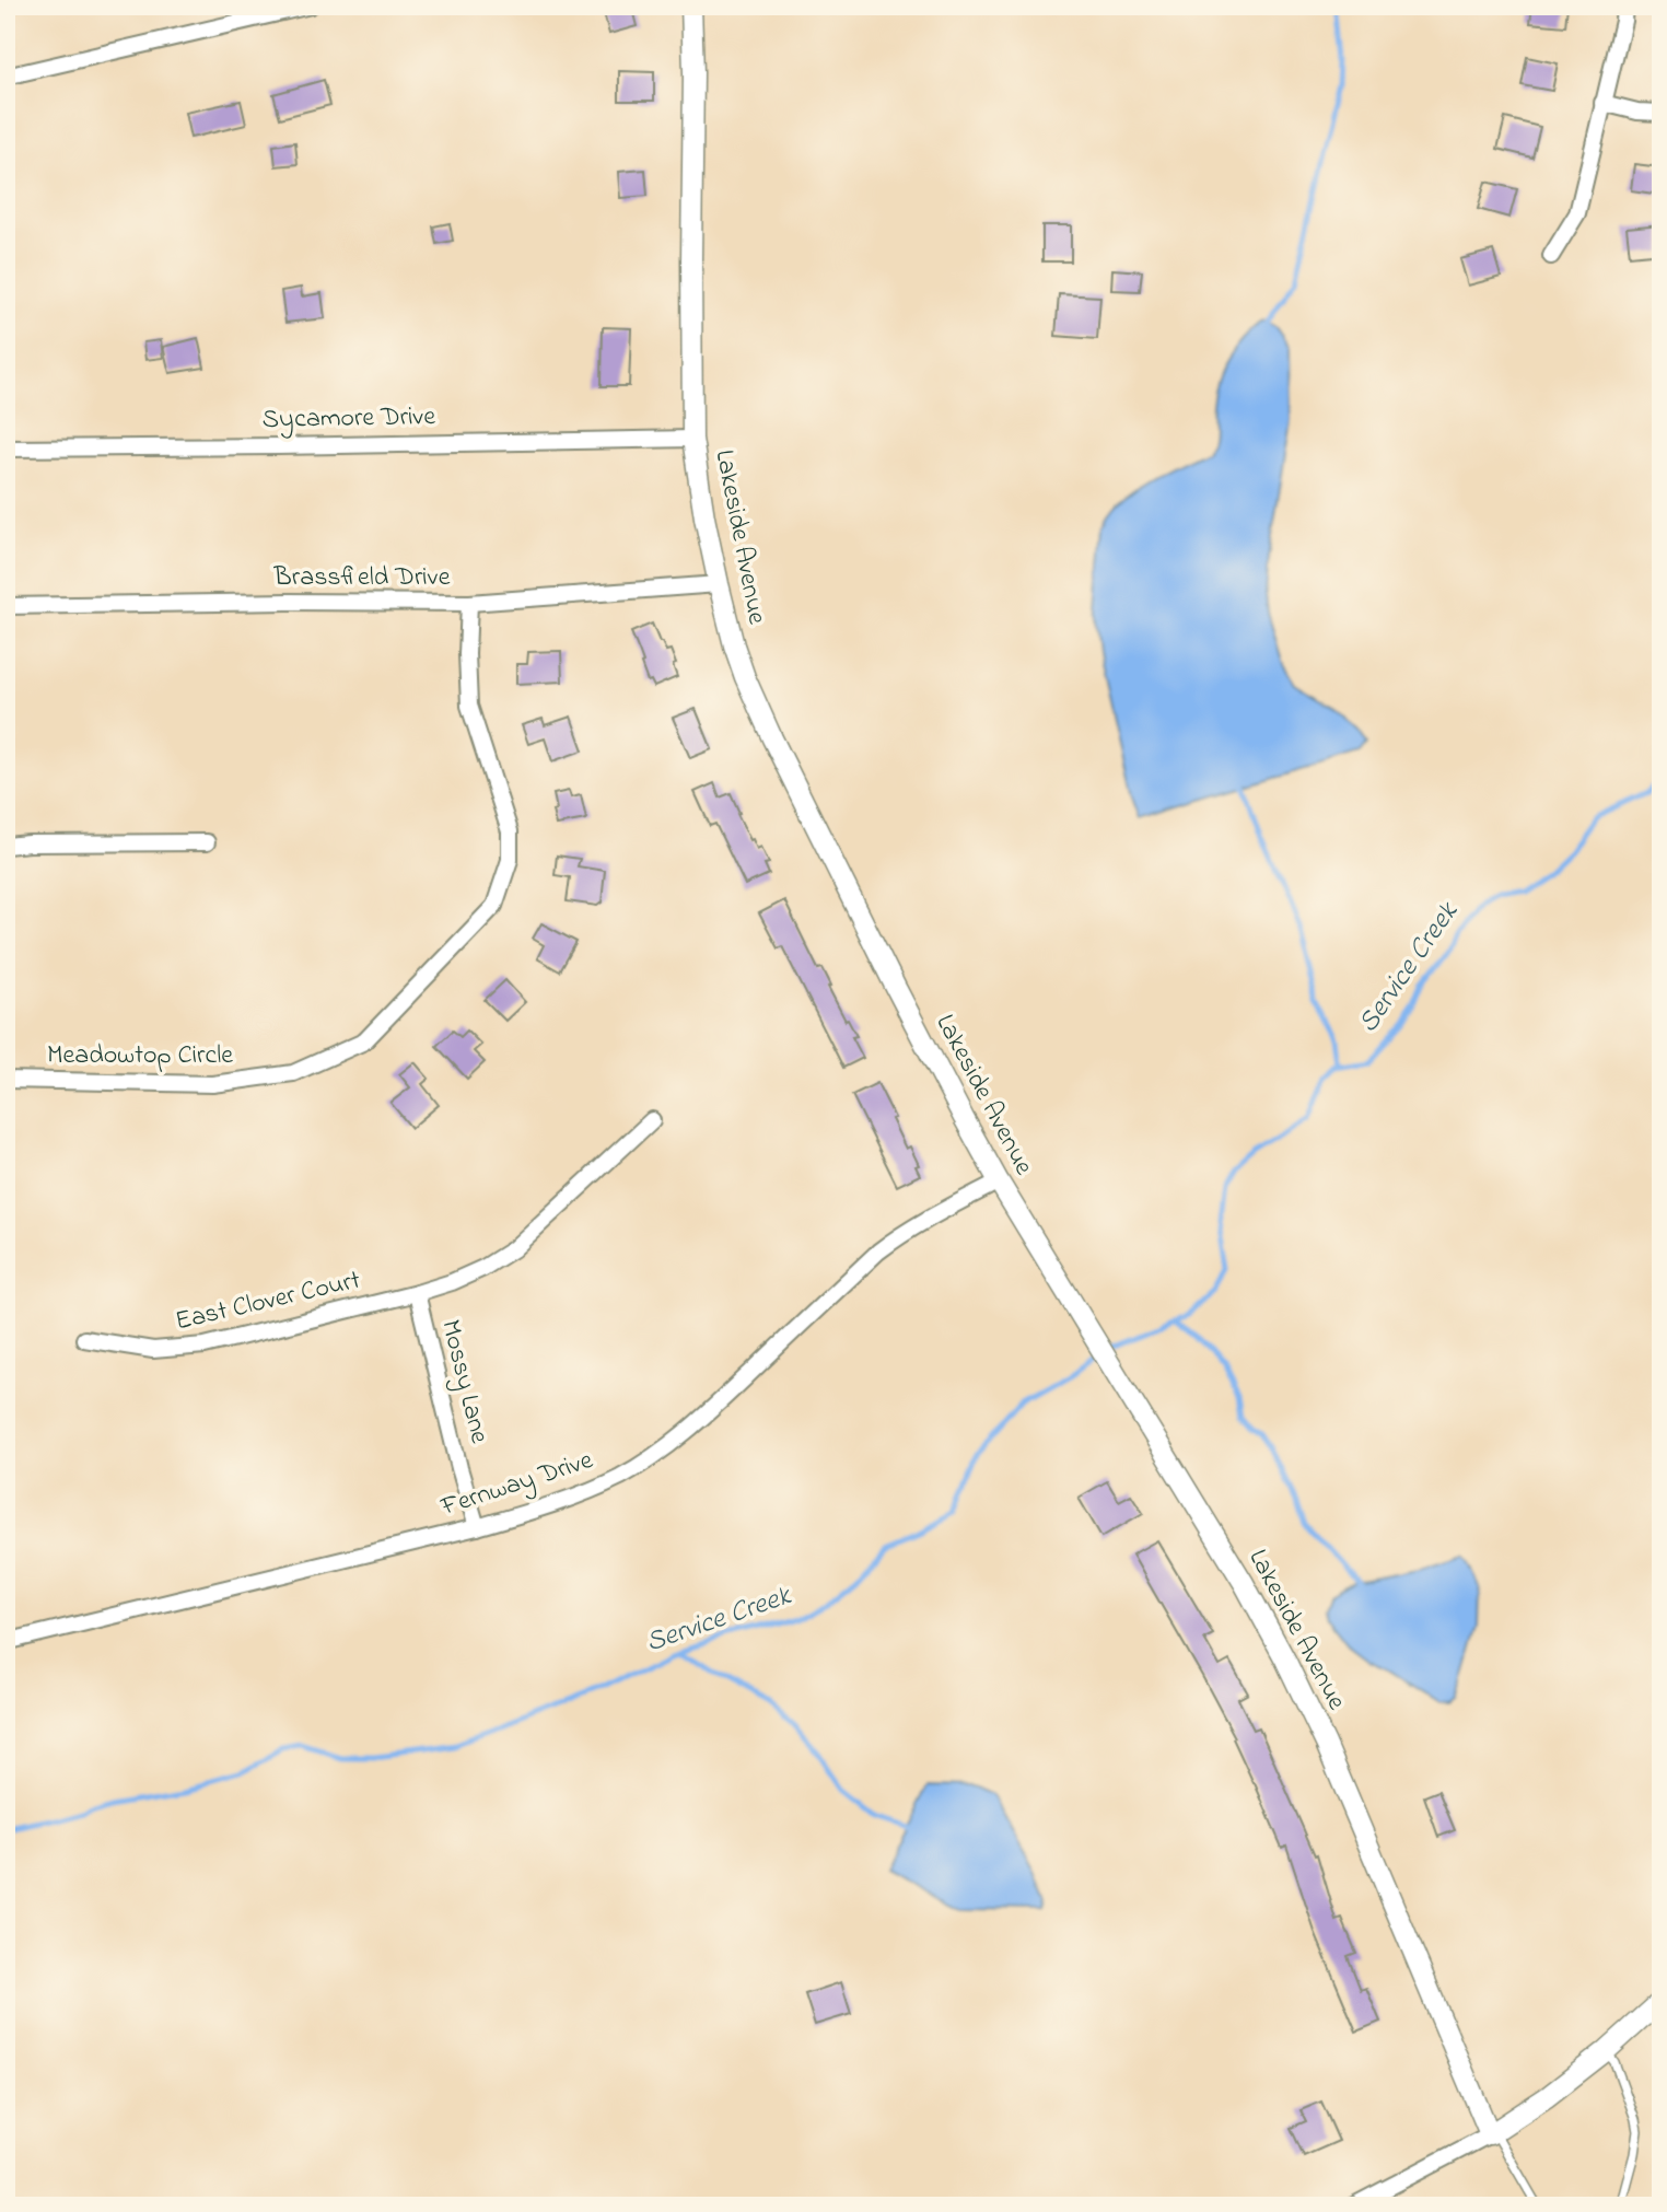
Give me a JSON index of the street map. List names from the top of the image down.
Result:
{
  "streets": {
    "street": [
      "Sycamore Drive",
      "Lakeside Avenue",
      "Brassfield Drive",
      "Meadowtop Circle",
      "East Clover Court",
      "Mossy Lane",
      "Fernway Drive"
    ]
  },
  "crossings": [
    ["Sycamore Drive", "Lakeside Avenue"],
    ["Lakeside Avenue", "Brassfield Drive"],
    ["Lakeside Avenue", "Fernway Drive"],
    ["Brassfield Drive", "Meadowtop Circle"],
    ["East Clover Court", "Mossy Lane"],
    ["Mossy Lane", "Fernway Drive"]
  ],
  "water": ["Service Creek"]
}
